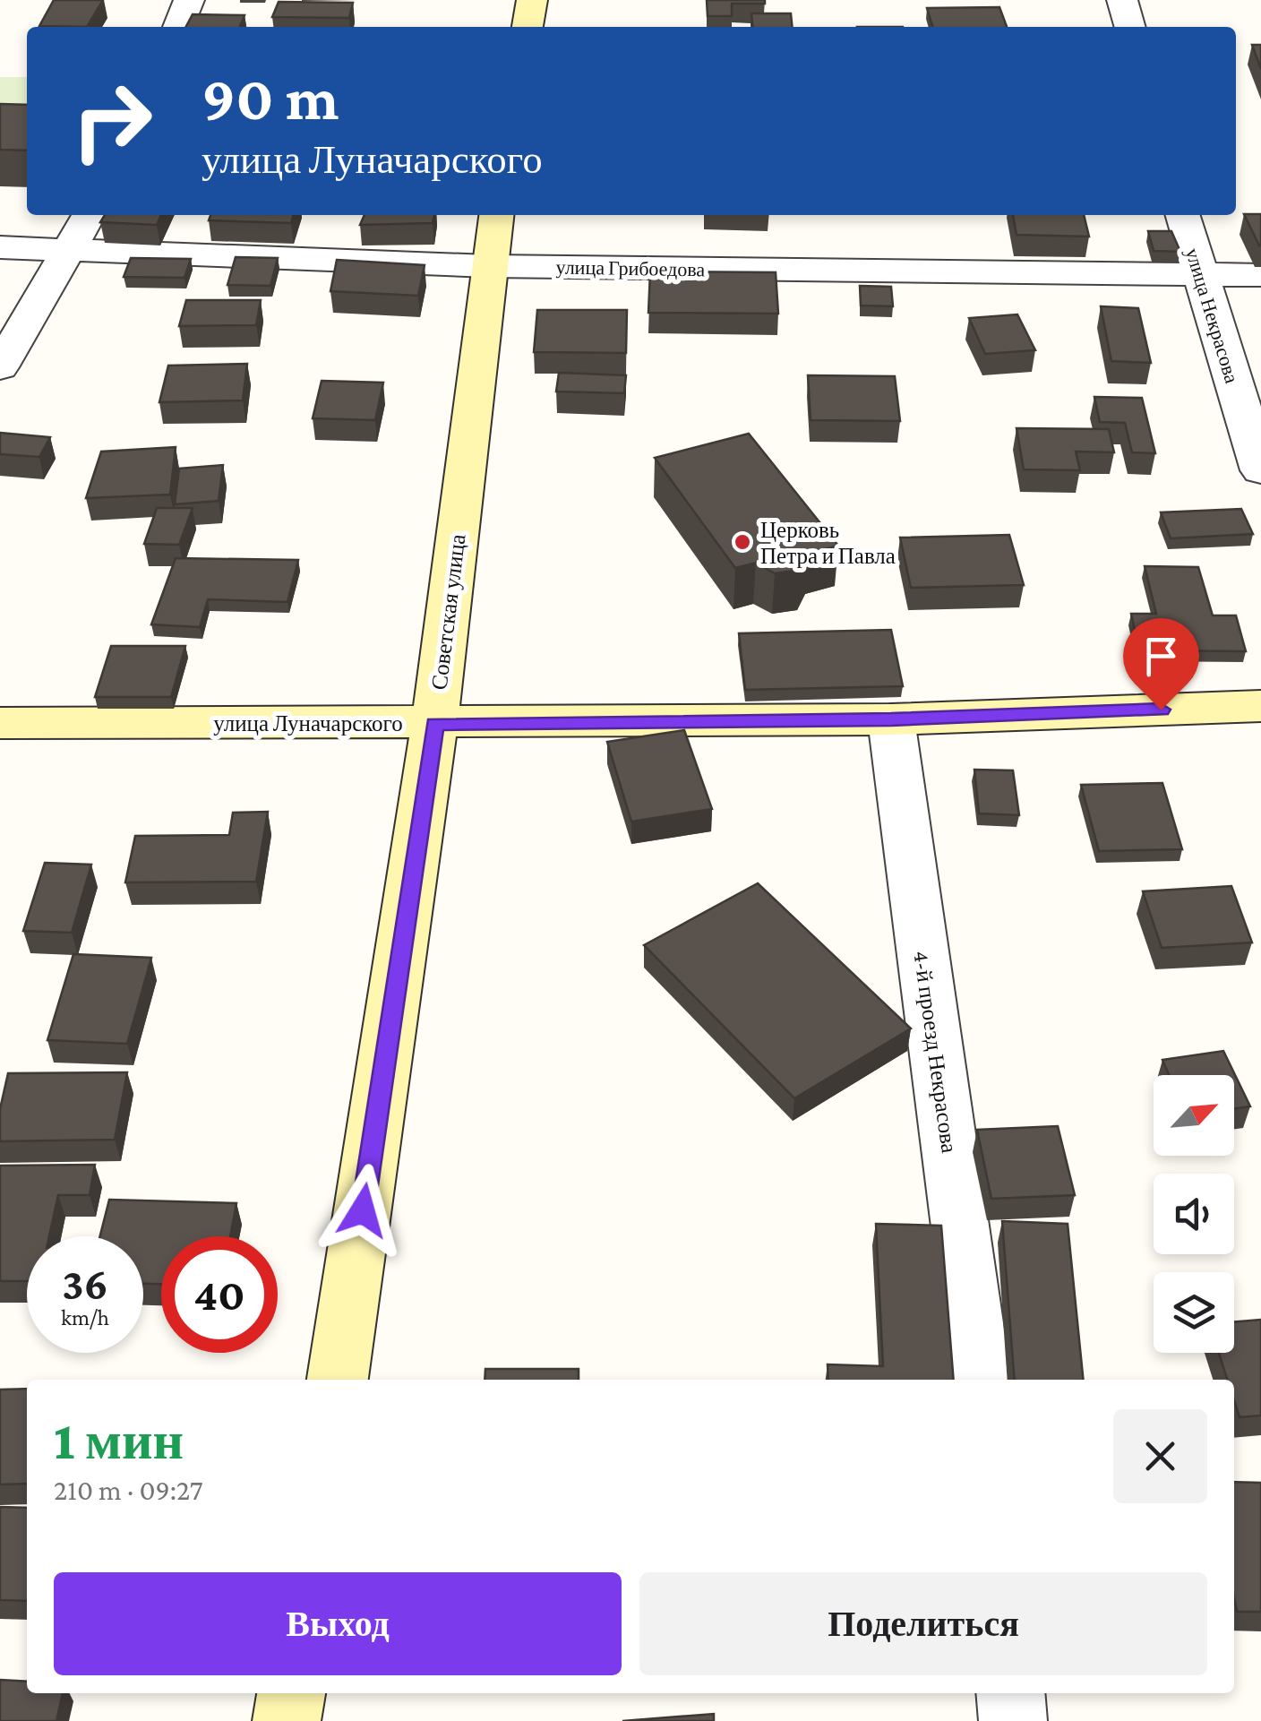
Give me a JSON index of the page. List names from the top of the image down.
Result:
{
  "streets": {
    "street": [
      "улица Грибоедова",
      "улица Некрасова",
      "Советская улица",
      "улица Луначарского",
      "4-й проезд Некрасова"
    ]
  },
  "crossings": [
    ["улица Грибоедова", "улица Некрасова"],
    ["улица Грибоедова", "Советская улица"],
    ["Советская улица", "улица Луначарского"],
    ["улица Луначарского", "4-й проезд Некрасова"]
  ],
  "places": ["Церковь Петра и Павла"],
  "north": "top right",
  "page": {
    "turn": ["90 m", "улица Луначарского"],
    "speed": "36 km/h",
    "limit": "40",
    "heading": ["1 мин", "210 m · 09:27"],
    "buttons": ["Выход", "Поделиться"]
  }
}
